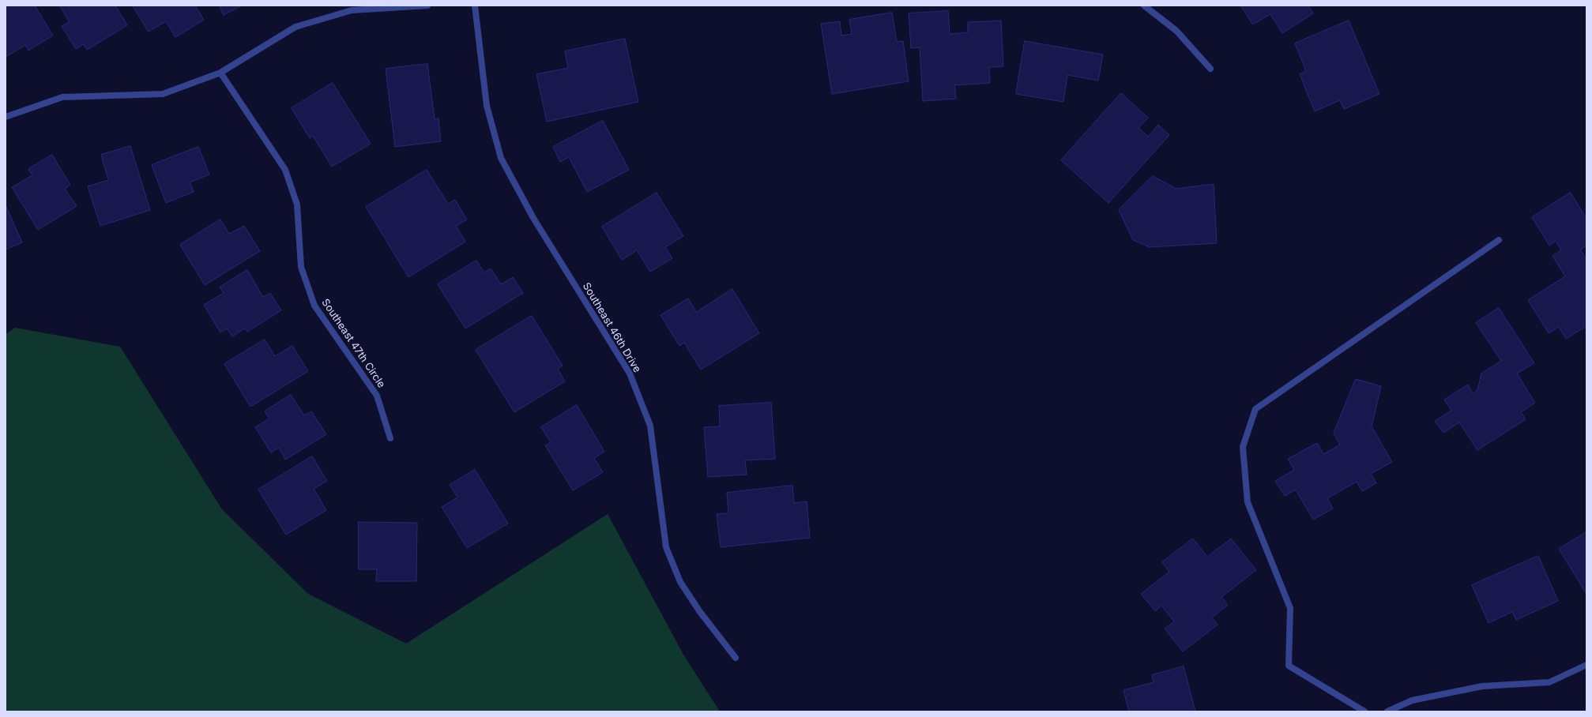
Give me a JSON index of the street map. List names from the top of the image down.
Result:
{
  "streets": {
    "street": ["Southeast 46th Drive", "Southeast 47th Circle"]
  }
}
